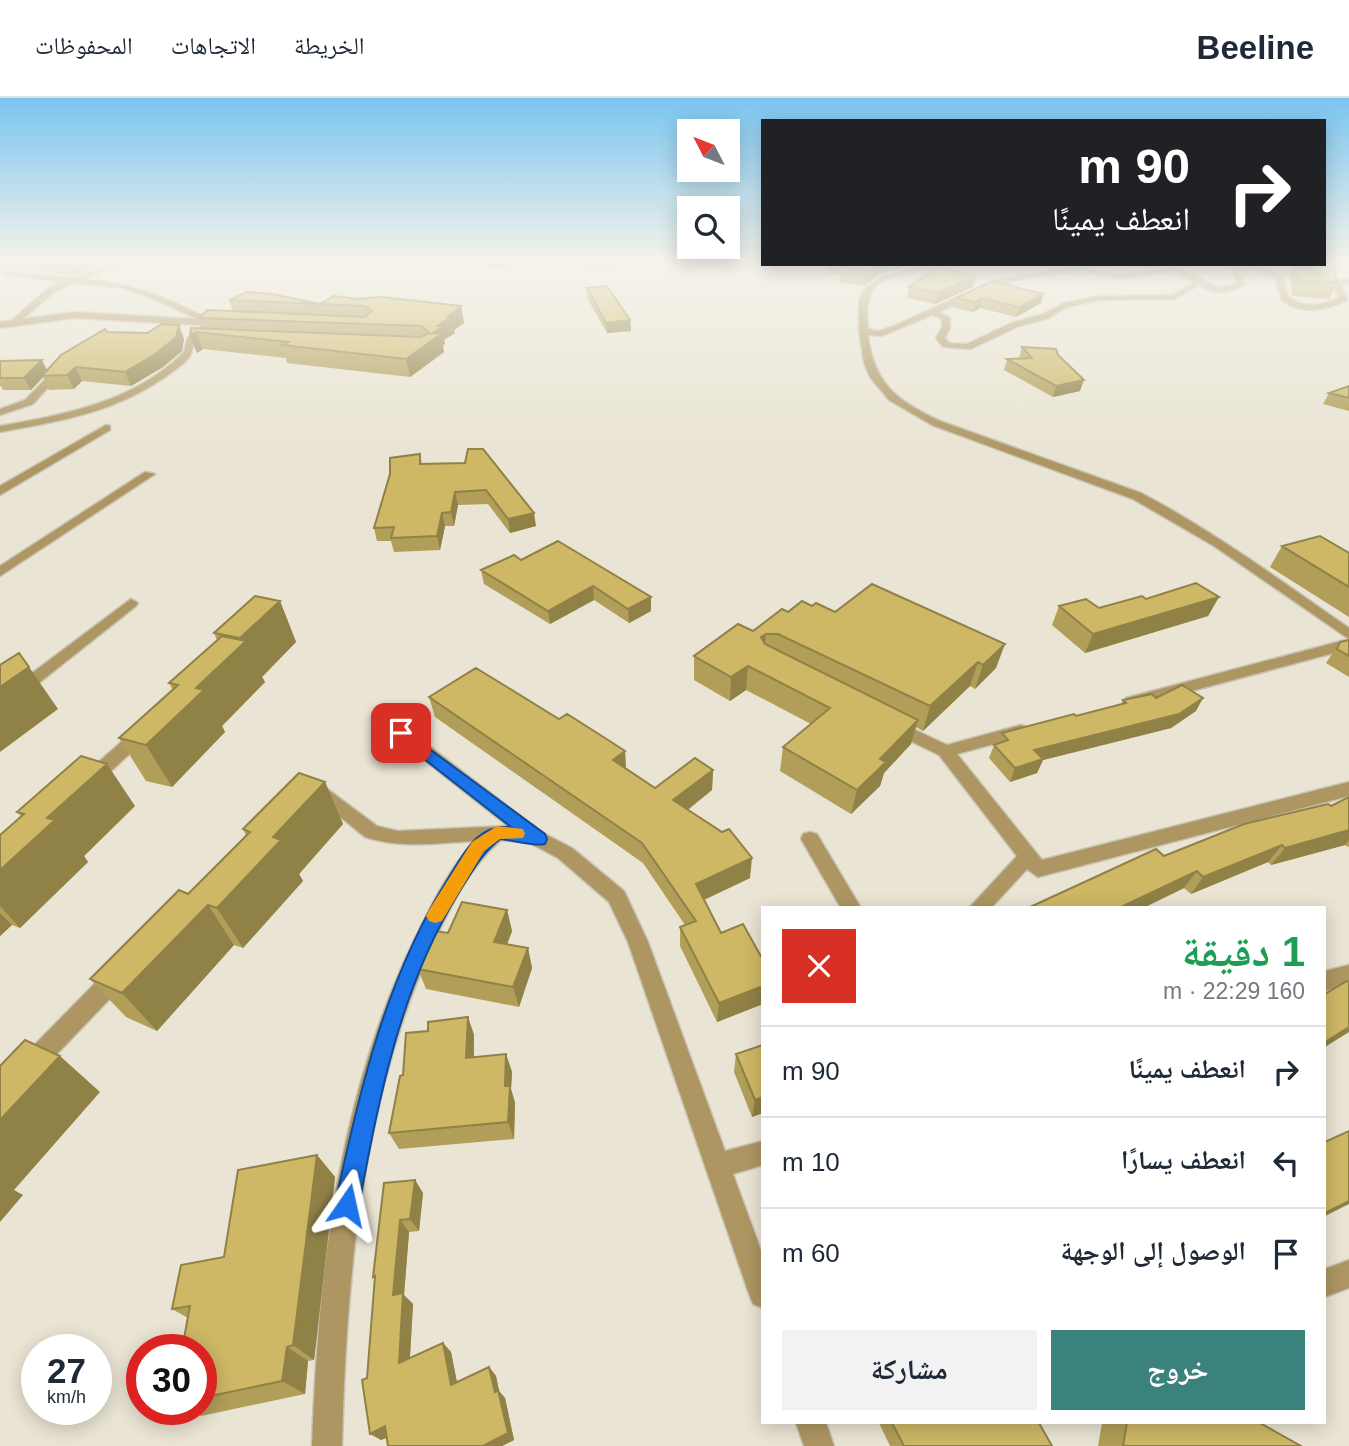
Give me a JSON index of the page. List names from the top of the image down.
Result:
{
  "north": "top left",
  "page": {
    "header": "Beeline",
    "nav": ["الخريطة", "الاتجاهات", "المحفوظات"],
    "turn": ["90 m", "انعطف يمينًا"],
    "heading": ["1 دقيقة", "160 m · 22:29"],
    "list": [
      {
        "name": "انعطف يمينًا",
        "value": "90 m"
      },
      {
        "name": "انعطف يسارًا",
        "value": "10 m"
      },
      {
        "name": "الوصول إلى الوجهة",
        "value": "60 m"
      }
    ],
    "buttons": ["خروج", "مشاركة"],
    "speed": "27 km/h",
    "limit": "30"
  }
}
